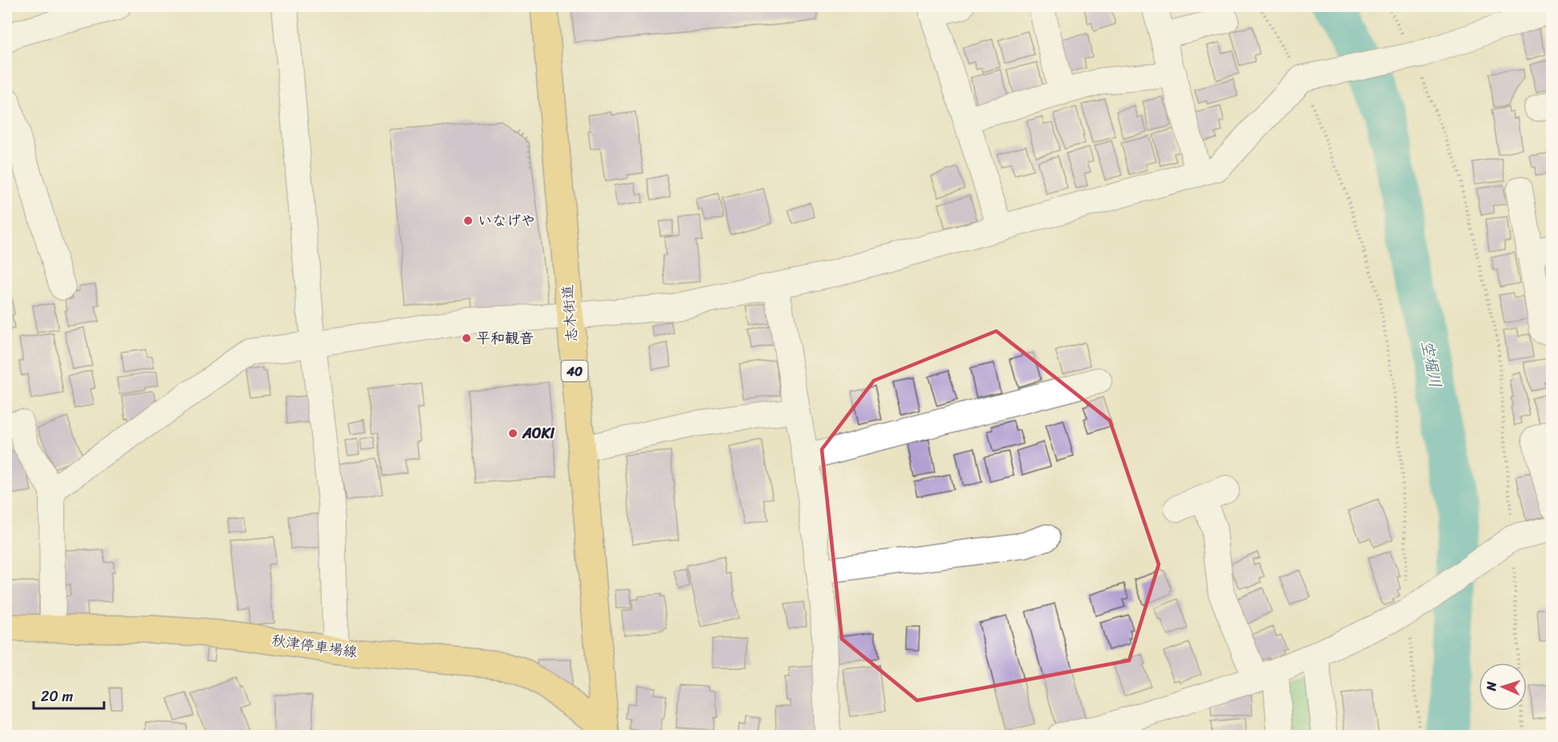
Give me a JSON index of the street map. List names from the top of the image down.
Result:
{
  "streets": {
    "main road": ["志木街道", "40", "秋津停車場線"]
  },
  "crossings": [
    ["志木街道", "秋津停車場線"]
  ],
  "water": ["空堀川"],
  "places": ["いなげや", "平和観音", "AOKI"],
  "scale_bar": "20 m",
  "north": "left"
}
